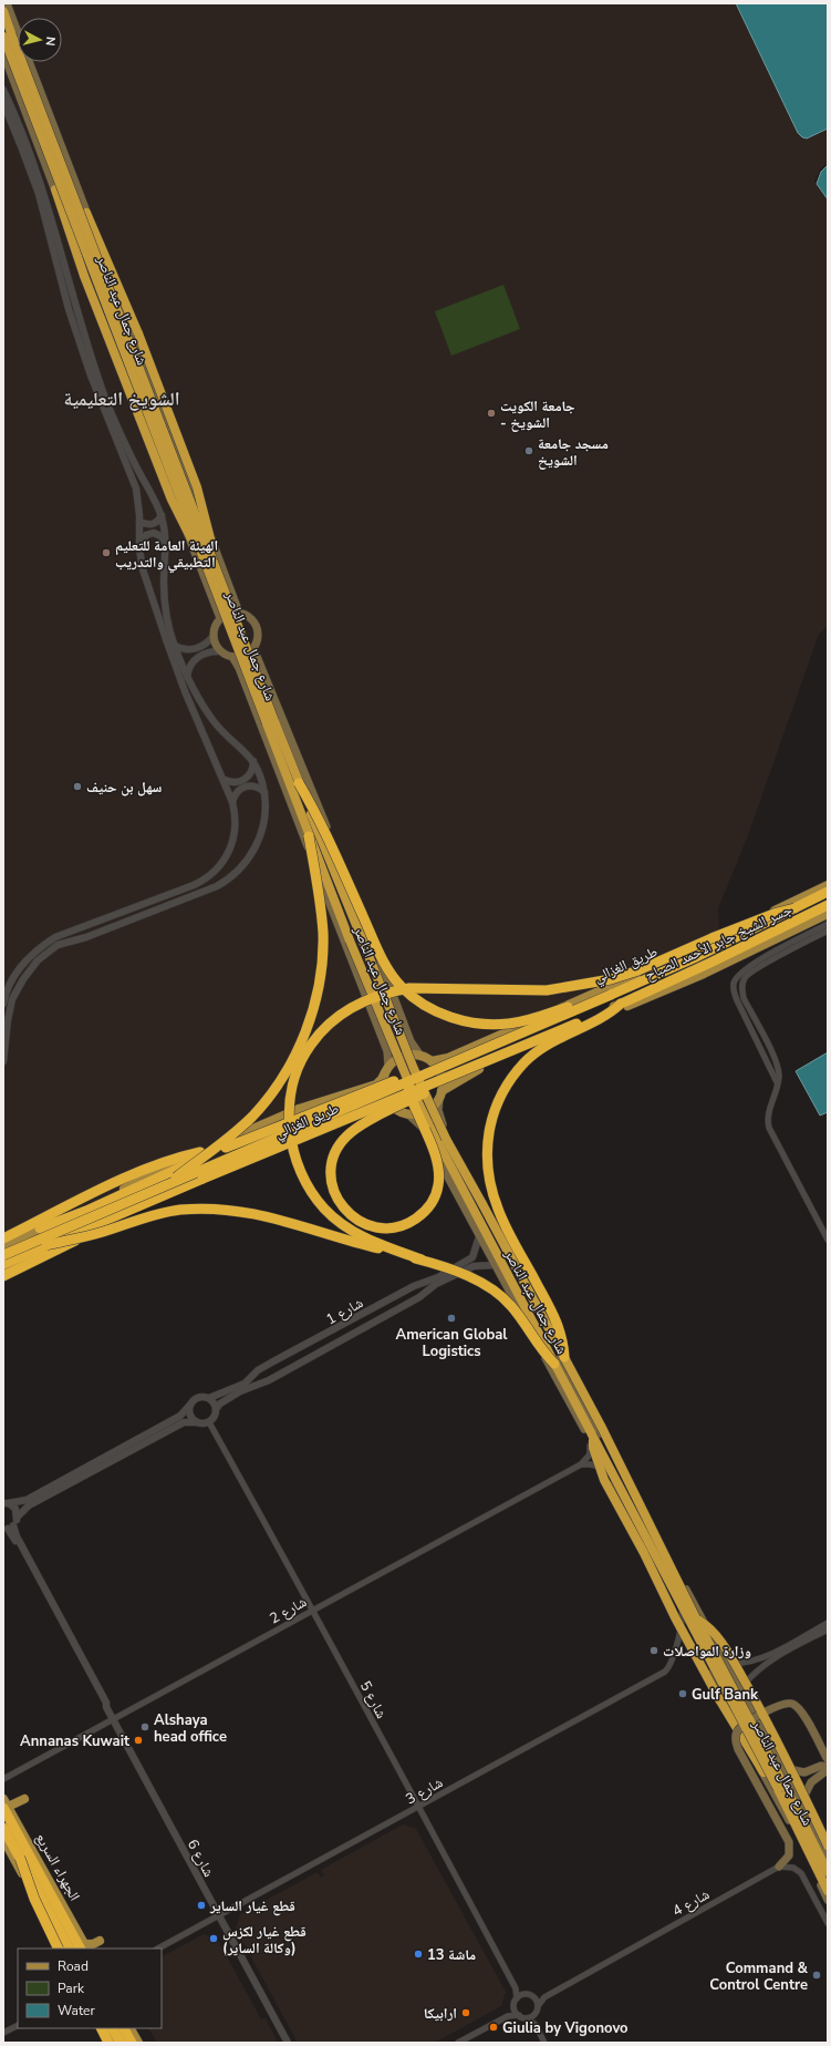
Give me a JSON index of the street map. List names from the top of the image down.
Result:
{
  "streets": {
    "highway": [
      "شارع جمال عبد الناصر",
      "جسر الشيخ جابر الأحمد الصباح",
      "طريق الغزالي",
      "الجهراء السريع"
    ],
    "street": [
      "شارع 1",
      "شارع 2",
      "شارع 5",
      "شارع 3",
      "شارع 6",
      "شارع 4"
    ]
  },
  "crossings": [
    ["جسر الشيخ جابر الأحمد الصباح", "طريق الغزالي"],
    ["شارع 1", "شارع 5"],
    ["شارع 2", "شارع 5"],
    ["شارع 2", "شارع 6"],
    ["شارع 5", "شارع 3"],
    ["شارع 5", "شارع 4"],
    ["شارع 3", "شارع 6"]
  ],
  "districts": ["الشويخ التعليمية"],
  "places": [
    "جامعة الكويت - الشويخ",
    "مسجد جامعة الشويخ",
    "الهيئة العامة للتعليم التطبيقي والتدريب",
    "سهل بن حنيف",
    "American Global Logistics",
    "وزارة المواصلات",
    "Gulf Bank",
    "Alshaya head office",
    "Annanas Kuwait",
    "قطع غيار الساير",
    "قطع غيار لكزس (وكالة الساير)",
    "ماشة 13",
    "Command & Control Centre",
    "ارابيكا",
    "Giulia by Vigonovo"
  ],
  "legend": ["Road", "Park", "Water"],
  "north": "right"
}
